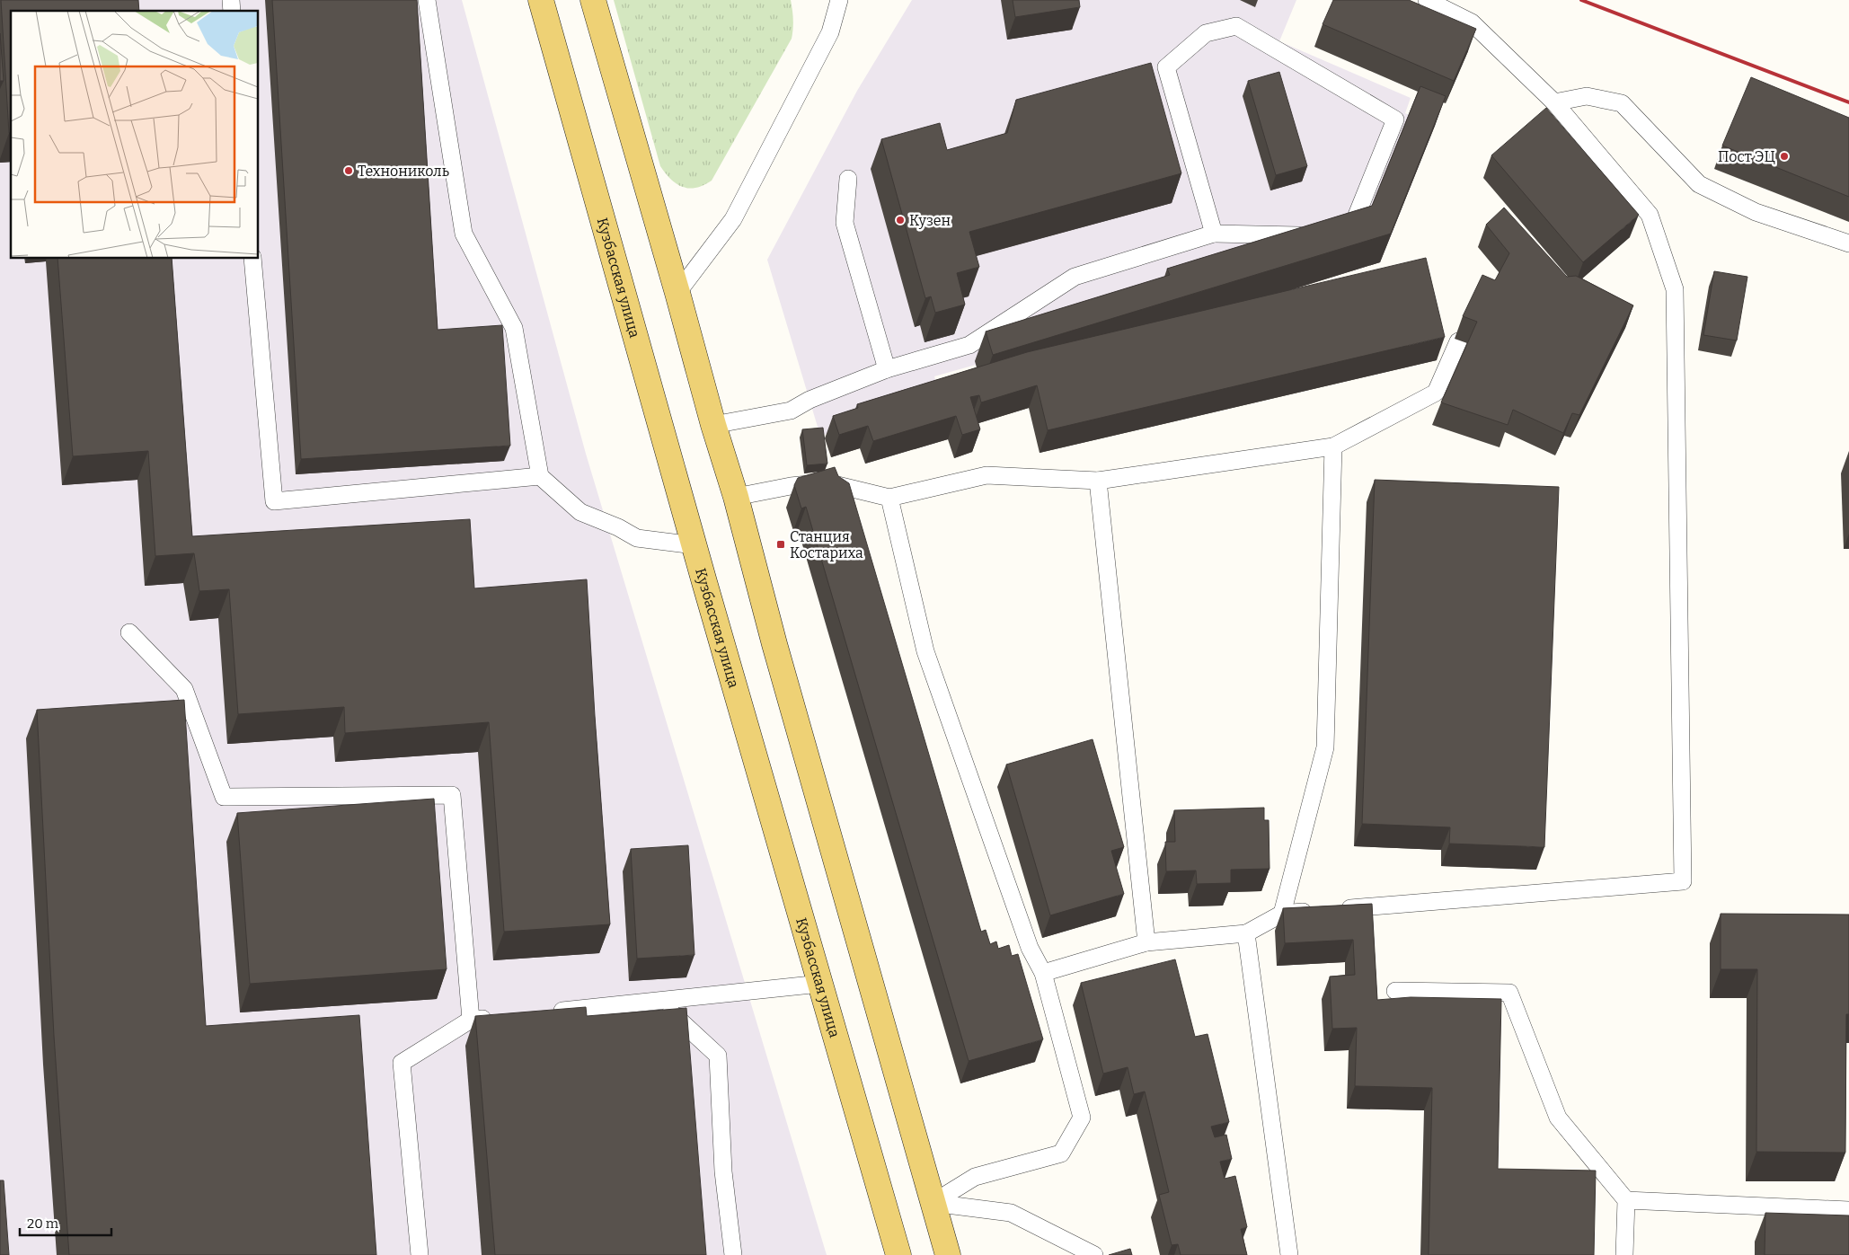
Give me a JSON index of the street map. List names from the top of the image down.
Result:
{
  "streets": {
    "main road": ["Кузбасская улица"]
  },
  "places": {
    "other": ["Пост ЭЦ", "Технониколь", "Кузен"],
    "transit": ["Станция Костариха"]
  },
  "scale_bar": "20 m"
}
